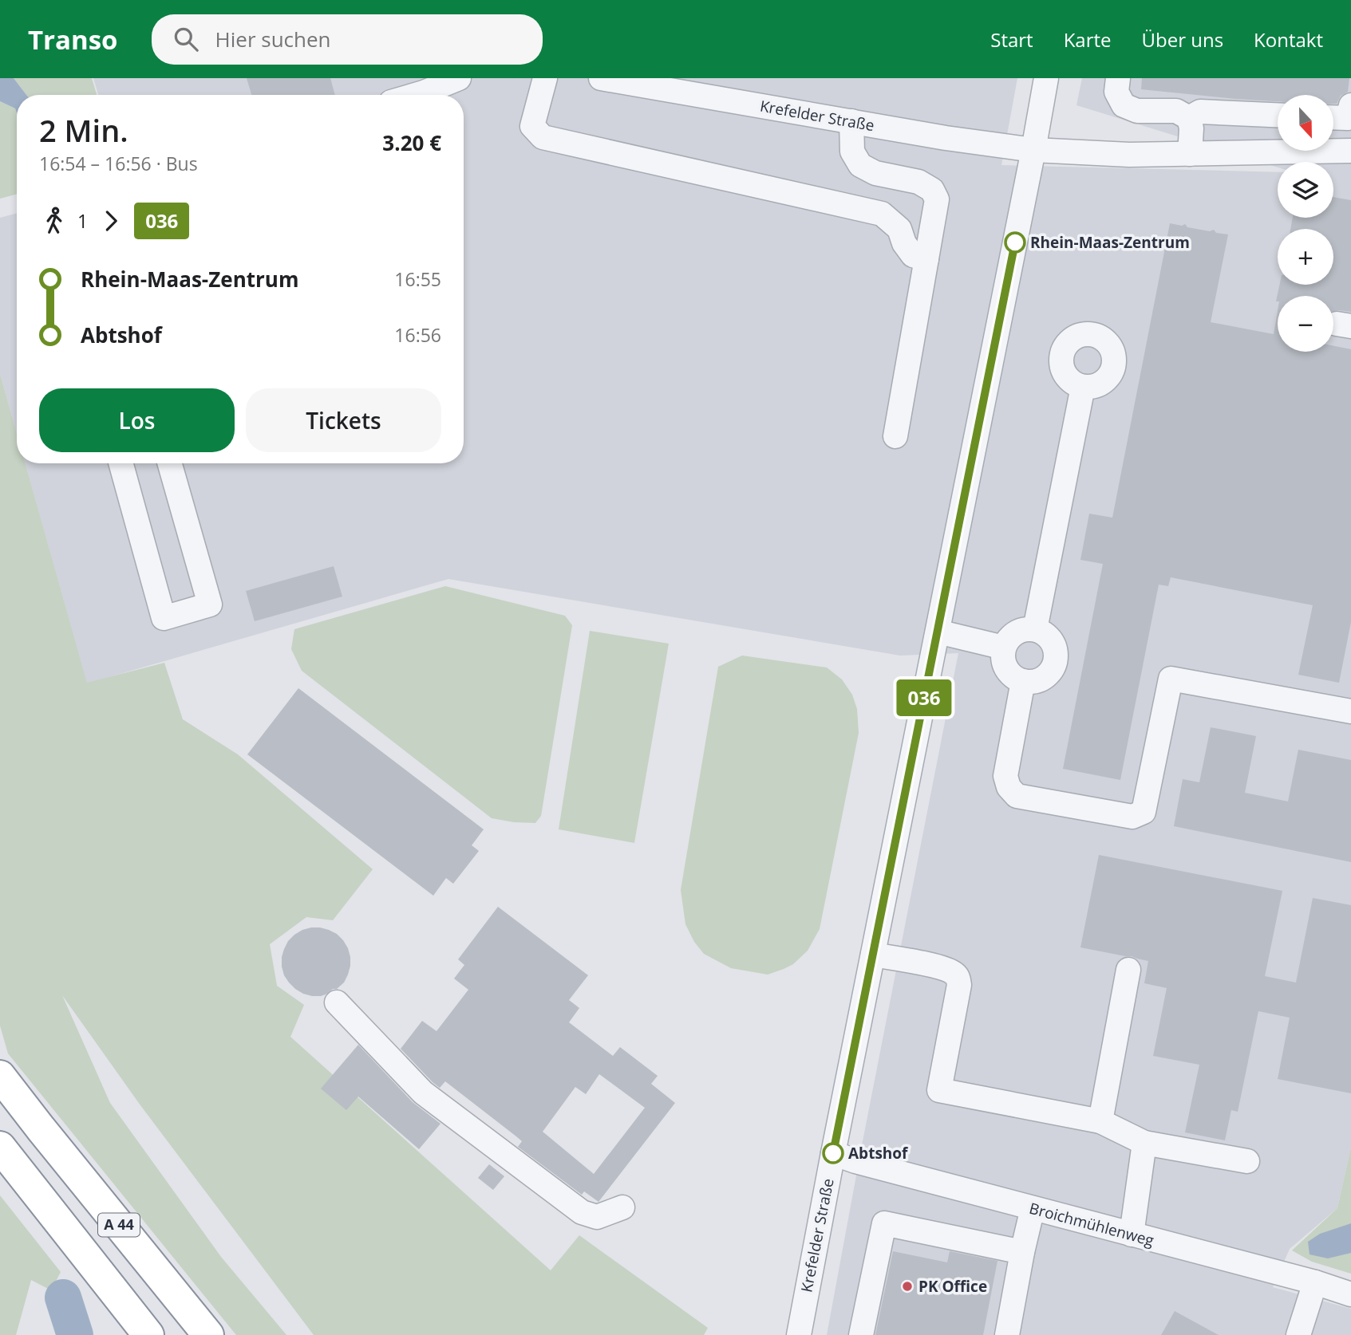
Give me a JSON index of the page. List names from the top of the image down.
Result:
{
  "streets": {
    "highway": ["A 44"],
    "street": ["Krefelder Straße", "Broichmühlenweg"]
  },
  "crossings": [
    ["Krefelder Straße", "Broichmühlenweg"]
  ],
  "places": ["Rhein-Maas-Zentrum", "Abtshof", "PK Office"],
  "lines": ["bus line 036"],
  "north": "bottom",
  "page": {
    "header": "Transo",
    "search": "Hier suchen",
    "nav": [
      "Start",
      "Karte",
      "Über uns",
      "Kontakt"
    ],
    "on_map": "036",
    "map_buttons": ["+", "−"],
    "heading": ["2 Min.", "16:54 – 16:56 · Bus", "3.20 €"],
    "legs": ["1", "036"],
    "list": [
      {
        "name": "Rhein-Maas-Zentrum",
        "value": "16:55"
      },
      {
        "name": "Abtshof",
        "value": "16:56"
      }
    ],
    "buttons": ["Los", "Tickets"]
  }
}
